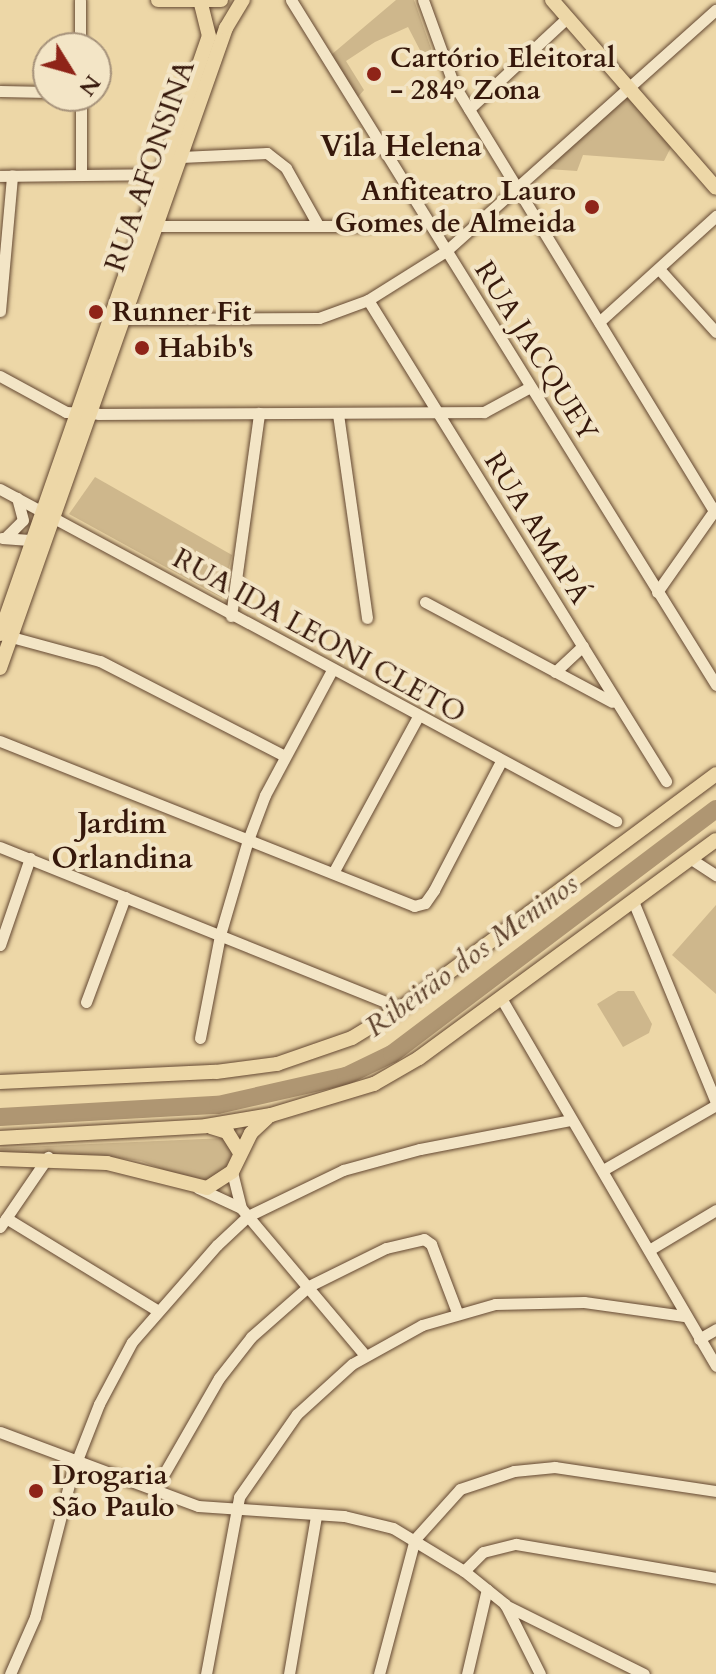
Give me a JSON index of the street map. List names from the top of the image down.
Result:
{
  "streets": {
    "main road": ["RUA AFONSINA"],
    "street": ["RUA JACQUEY", "RUA AMAPÁ", "RUA IDA LEONI CLETO"]
  },
  "crossings": [
    ["RUA AFONSINA", "RUA IDA LEONI CLETO"]
  ],
  "districts": ["Vila Helena", "Jardim Orlandina"],
  "water": ["Ribeirão dos Meninos"],
  "places": [
    "Cartório Eleitoral - 284º Zona",
    "Anfiteatro Lauro Gomes de Almeida",
    "Runner Fit",
    "Habib's",
    "Drogaria São Paulo"
  ],
  "north": "bottom right"
}
